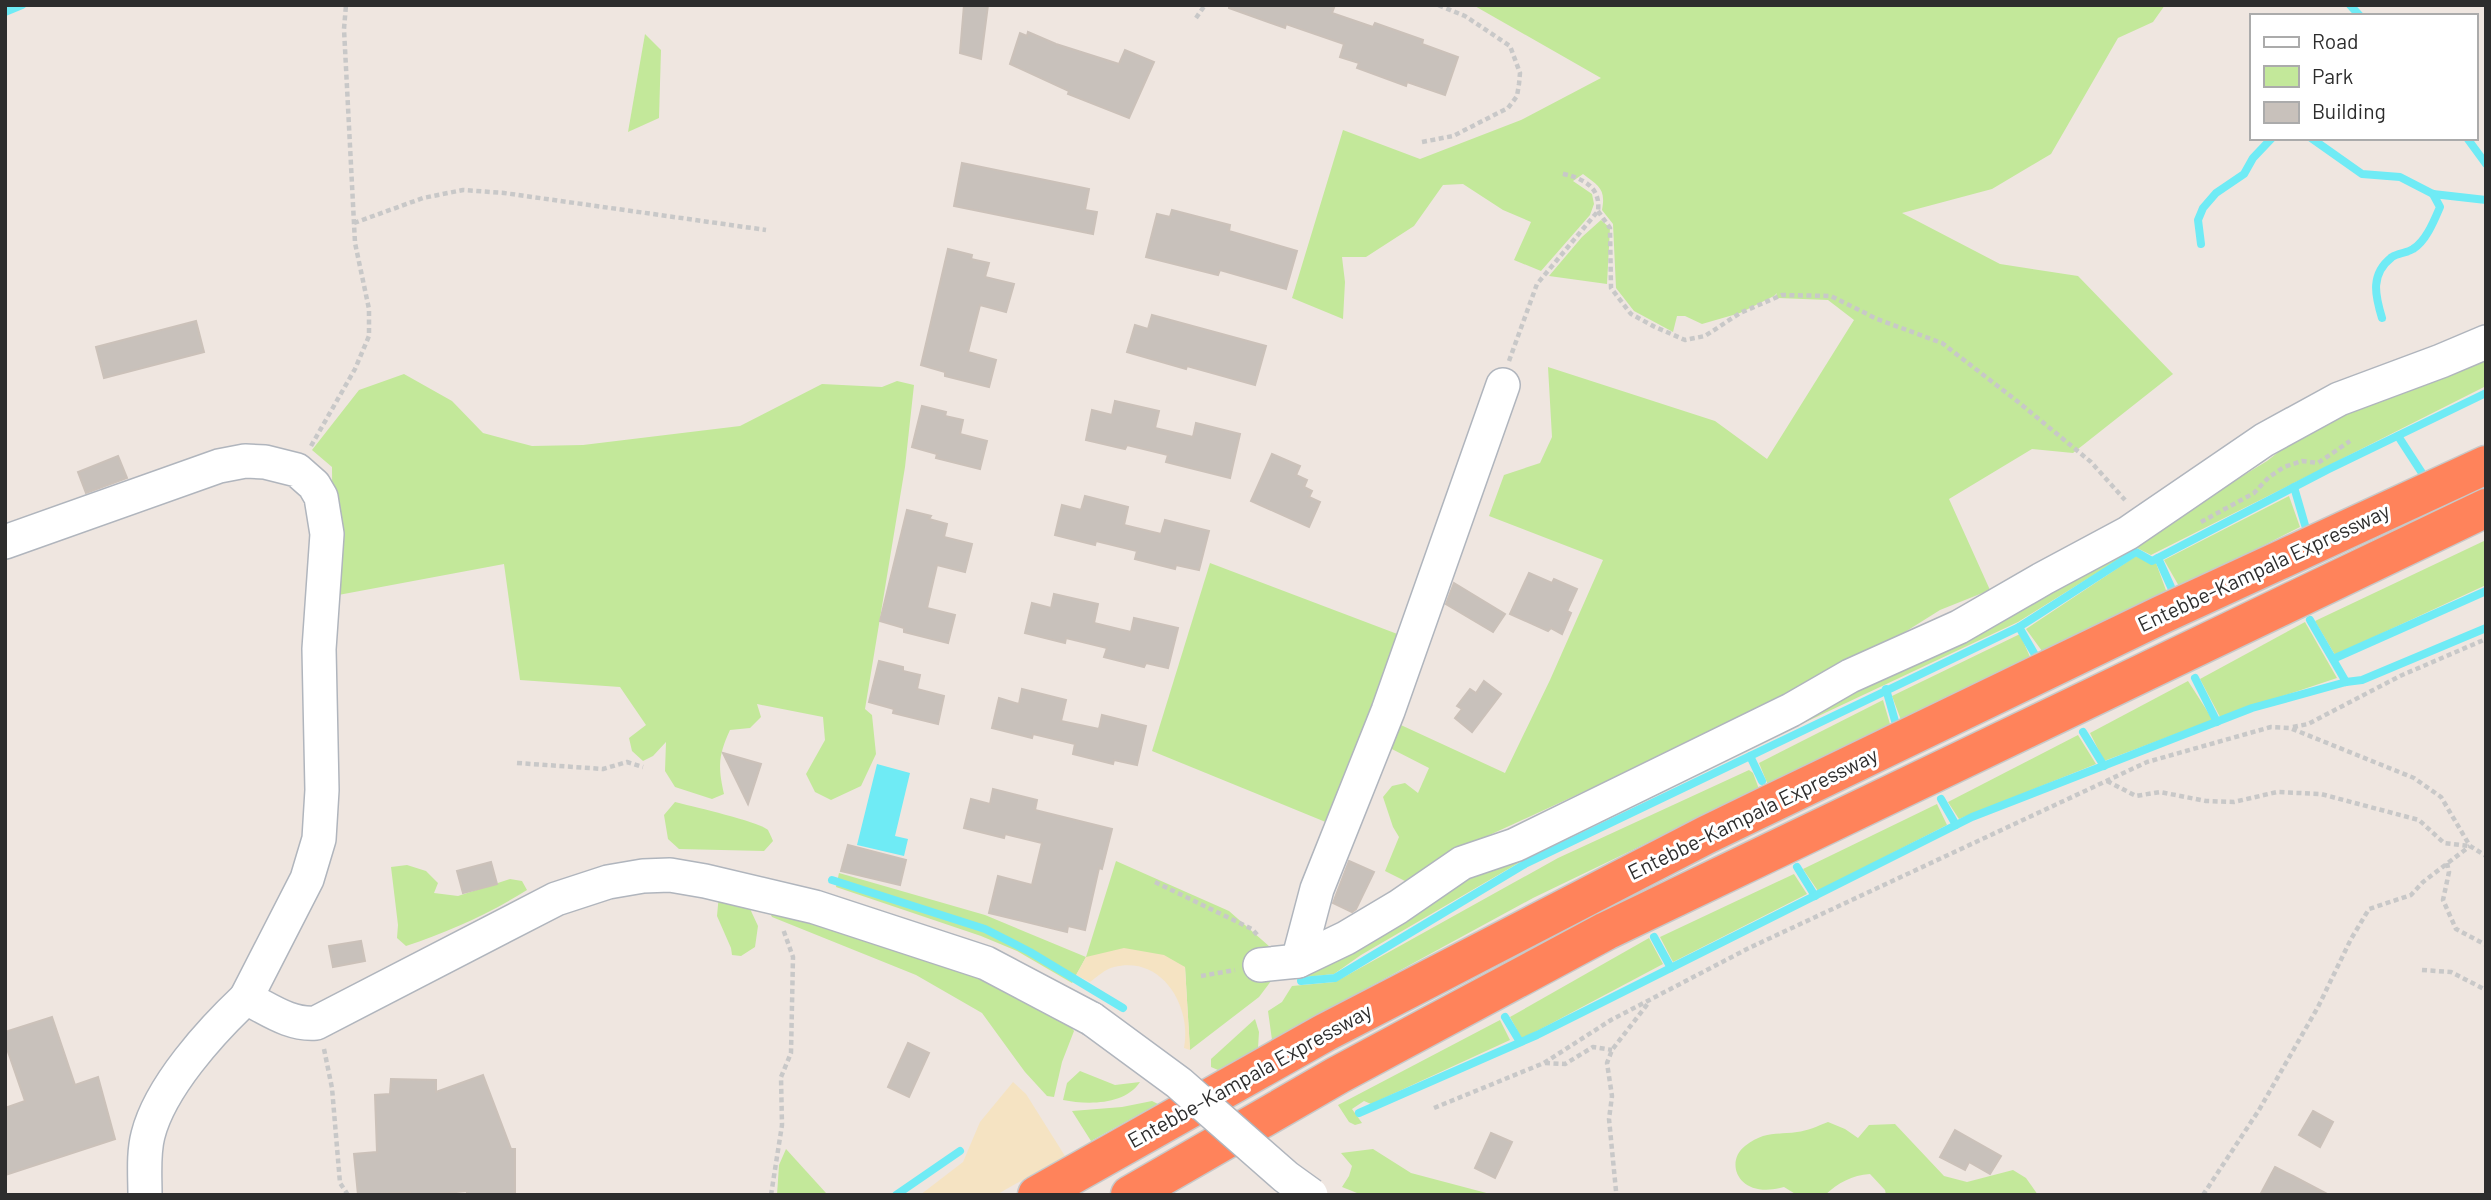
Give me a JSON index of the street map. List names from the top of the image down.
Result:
{
  "streets": {
    "highway": ["Entebbe-Kampala Expressway"]
  },
  "legend": ["Road", "Park", "Building"]
}
